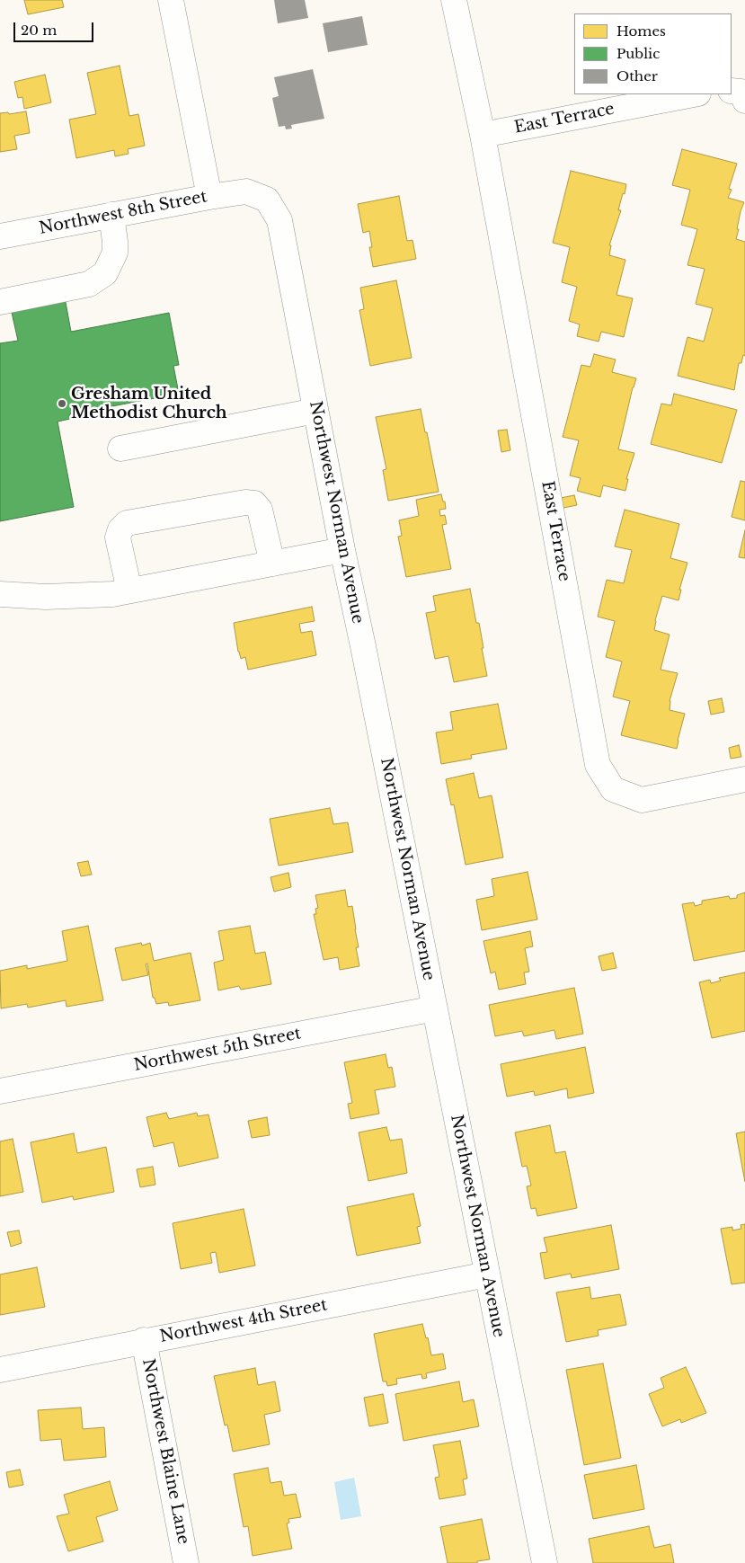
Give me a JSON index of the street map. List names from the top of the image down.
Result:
{
  "streets": {
    "street": [
      "East Terrace",
      "Northwest 8th Street",
      "Northwest Norman Avenue",
      "Northwest 5th Street",
      "Northwest 4th Street",
      "Northwest Blaine Lane"
    ]
  },
  "crossings": [
    ["Northwest 8th Street", "Northwest Norman Avenue"],
    ["Northwest Norman Avenue", "Northwest 5th Street"],
    ["Northwest Norman Avenue", "Northwest 4th Street"],
    ["Northwest 4th Street", "Northwest Blaine Lane"]
  ],
  "places": ["Gresham United Methodist Church"],
  "legend": ["Homes", "Public", "Other"],
  "scale_bar": "20 m"
}
